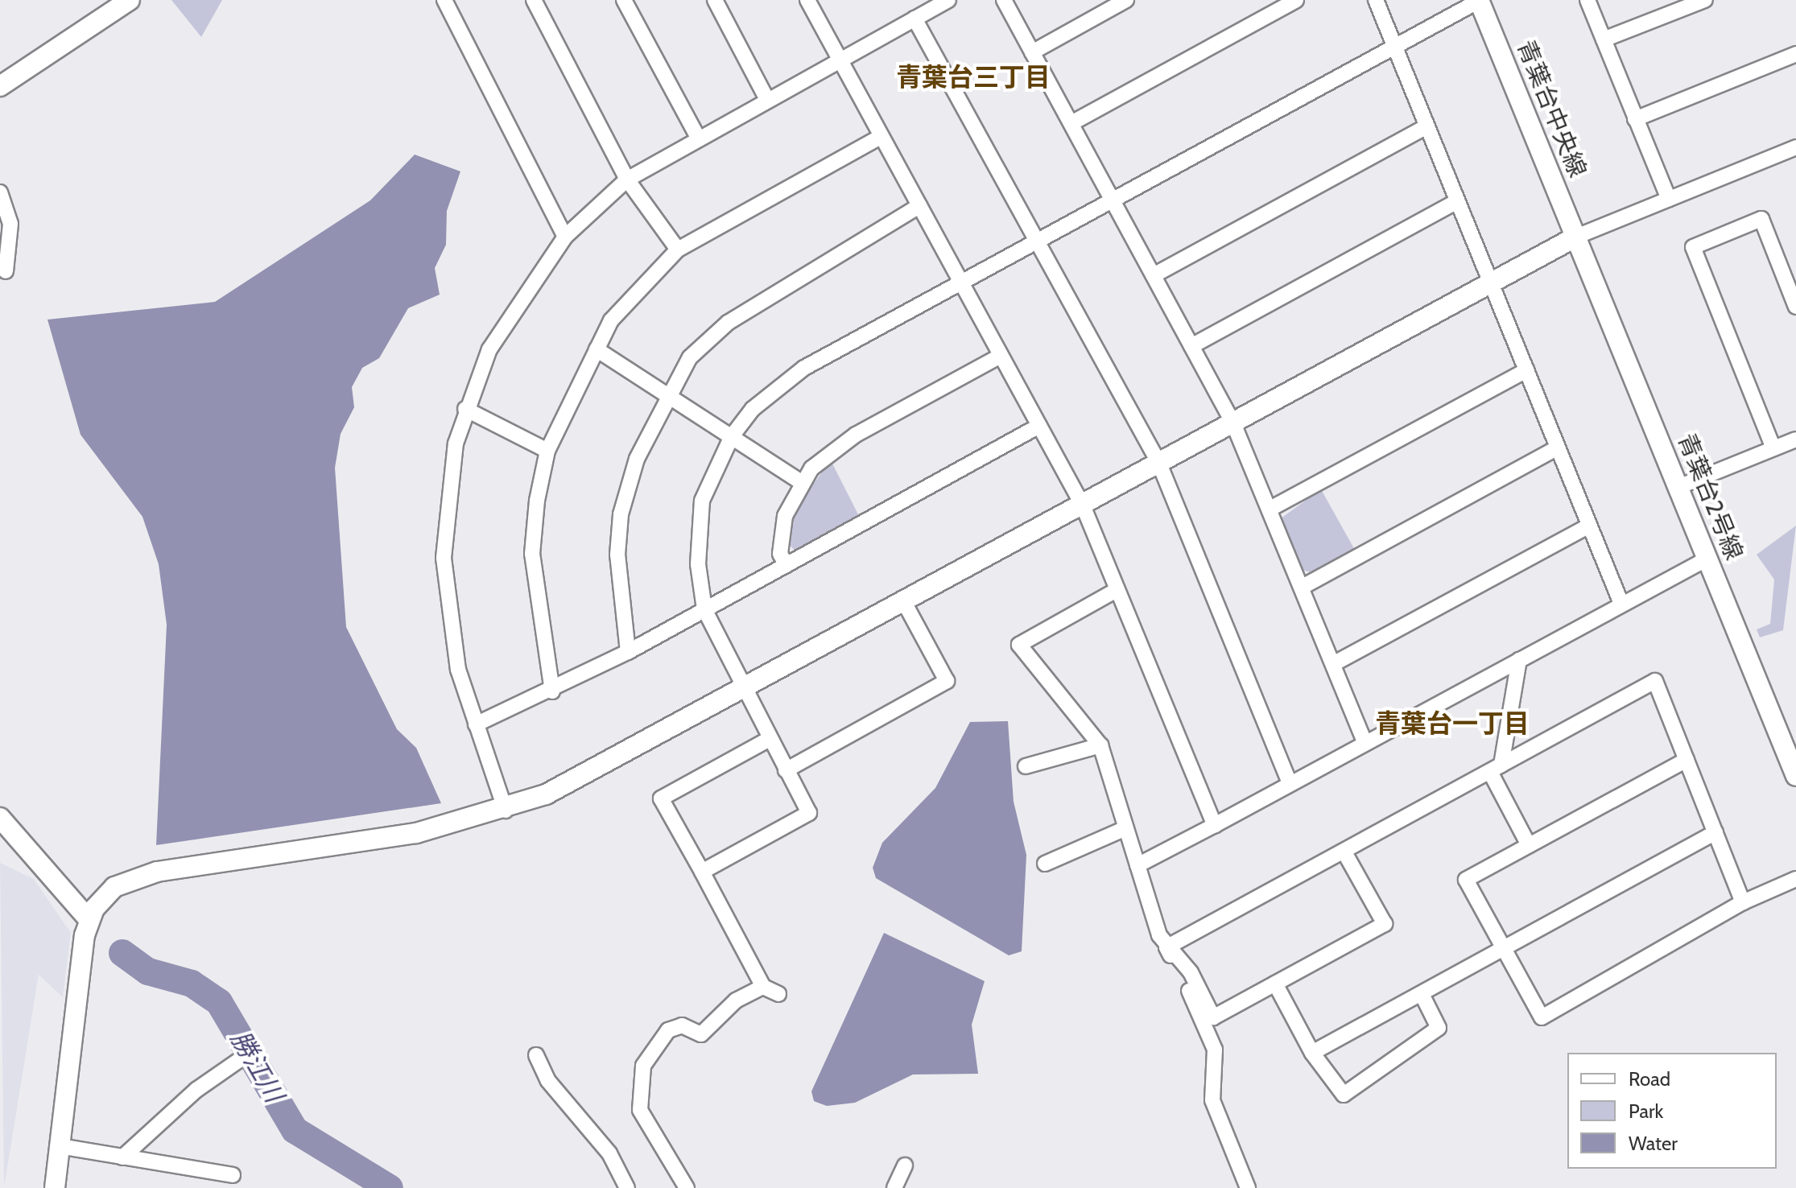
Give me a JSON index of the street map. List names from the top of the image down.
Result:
{
  "streets": {
    "street": ["青葉台中央線", "青葉台2号線"]
  },
  "crossings": [
    ["青葉台中央線", "青葉台2号線"]
  ],
  "districts": ["青葉台三丁目", "青葉台一丁目"],
  "water": ["勝江川"],
  "legend": ["Road", "Park", "Water"]
}
